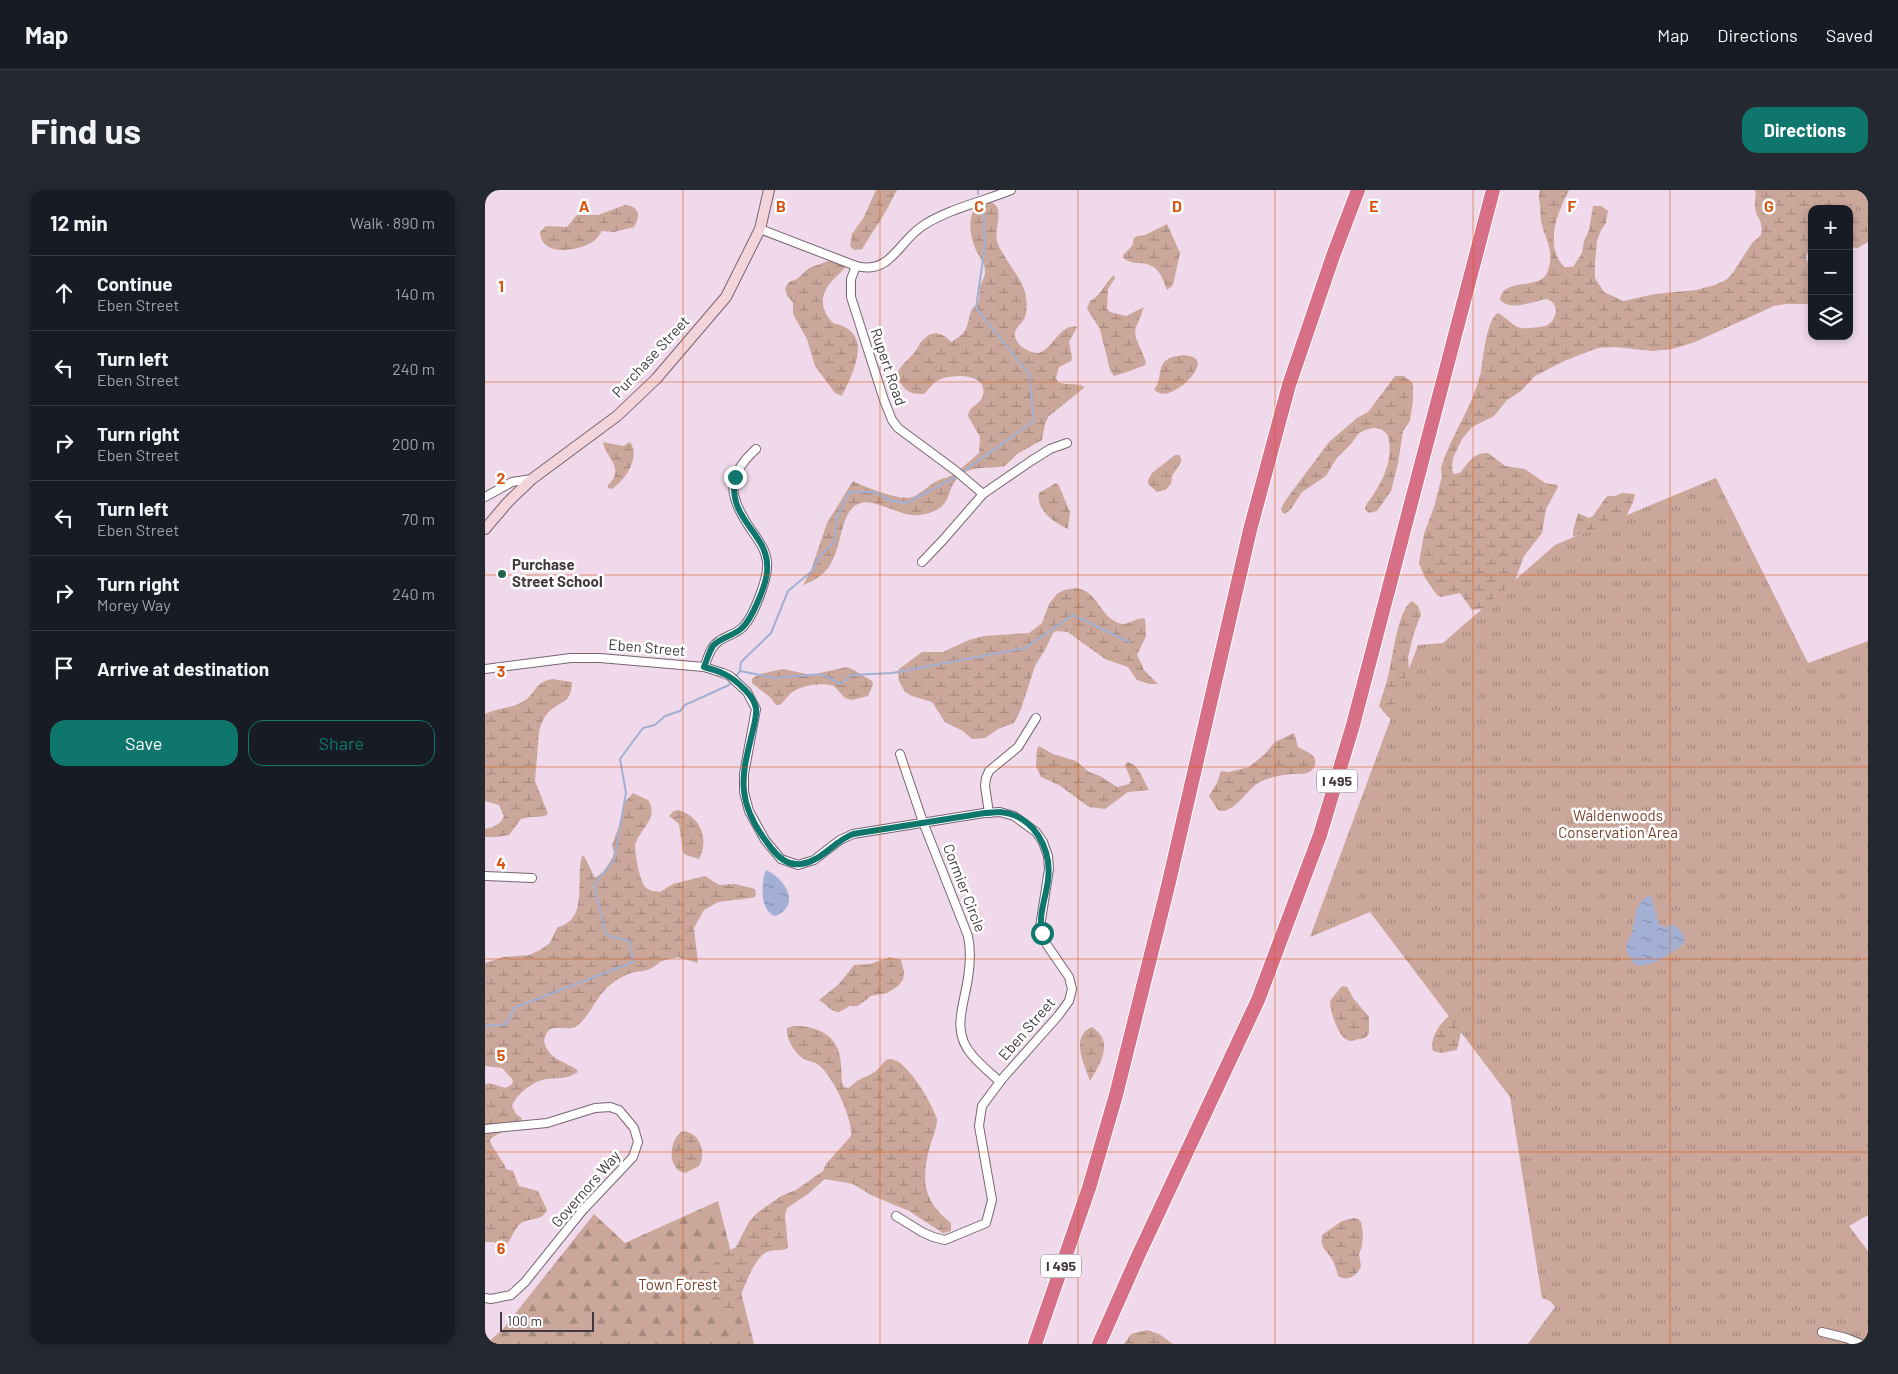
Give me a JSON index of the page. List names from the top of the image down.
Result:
{
  "streets": {
    "highway": ["I 495"],
    "main road": ["Purchase Street"],
    "street": [
      "Rupert Road",
      "Eben Street",
      "Cormier Circle",
      "Governors Way"
    ]
  },
  "crossings": [
    ["Eben Street", "Cormier Circle"]
  ],
  "parks": ["Waldenwoods Conservation Area", "Town Forest"],
  "places": ["Purchase Street School"],
  "scale_bar": "100 m",
  "page": {
    "header": "Map",
    "nav": ["Map", "Directions", "Saved"],
    "buttons": [
      "Directions",
      ["Save", "Share"]
    ],
    "title": "Find us",
    "heading": ["12 min", "Walk · 890 m"],
    "map_buttons": ["+", "−"],
    "list": [
      ["Continue", "Eben Street", "140 m"],
      ["Turn left", "Eben Street", "240 m"],
      ["Turn right", "Eben Street", "200 m"],
      ["Turn left", "Eben Street", "70 m"],
      ["Turn right", "Morey Way", "240 m"],
      "Arrive at destination"
    ],
    "scale": "100 m"
  },
  "grid": {
    "columns": [
      "A",
      "B",
      "C",
      "D",
      "E",
      "F",
      "G"
    ],
    "rows": [
      "1",
      "2",
      "3",
      "4",
      "5",
      "6"
    ]
  }
}
